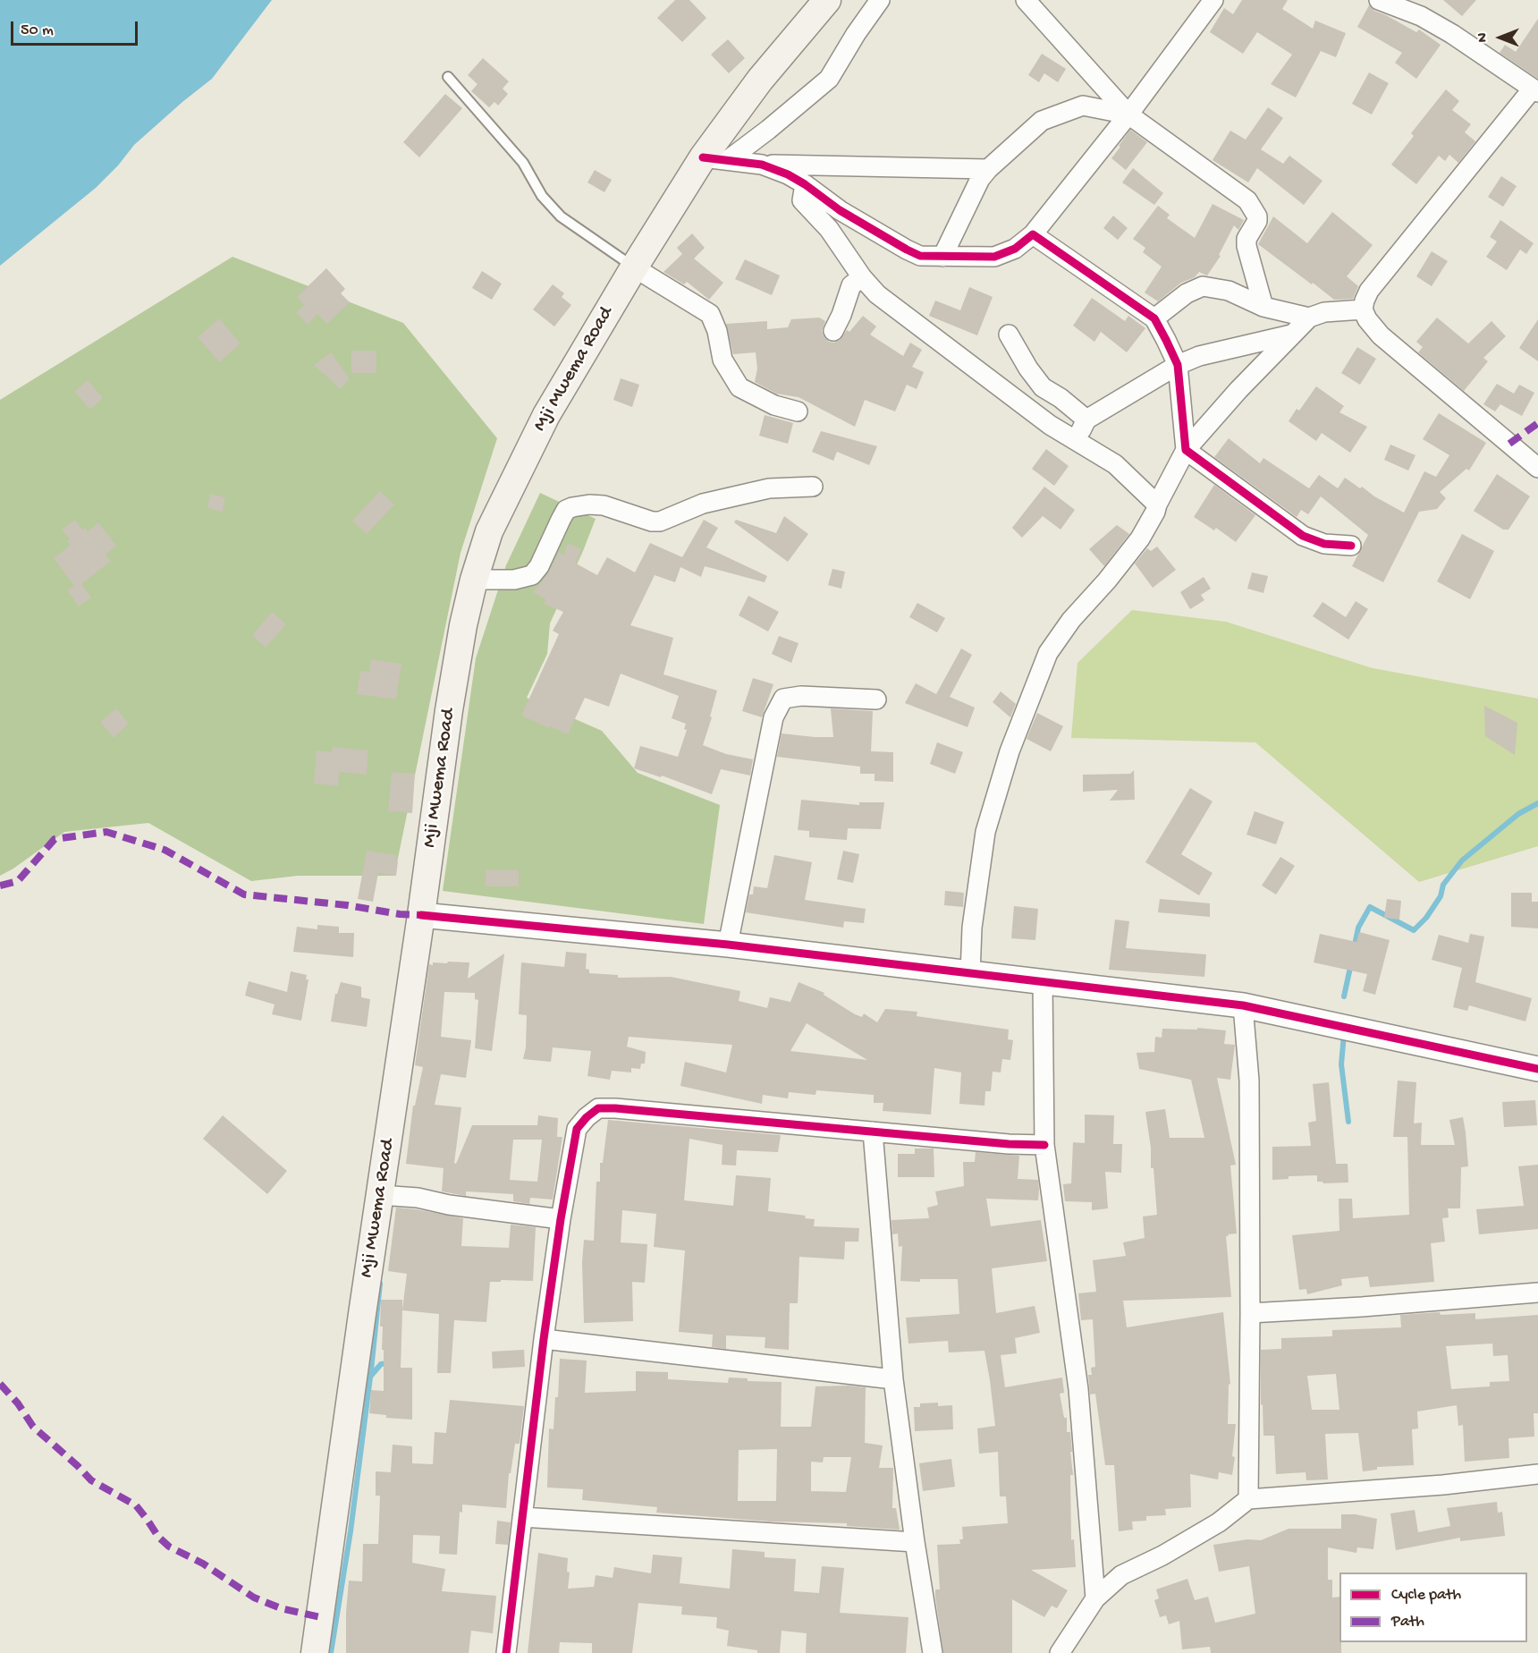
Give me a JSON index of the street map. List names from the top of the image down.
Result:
{
  "streets": {
    "main road": ["Mji Mwema Road"]
  },
  "legend": ["Cycle path", "Path"],
  "scale_bar": "50 m",
  "north": "left"
}
